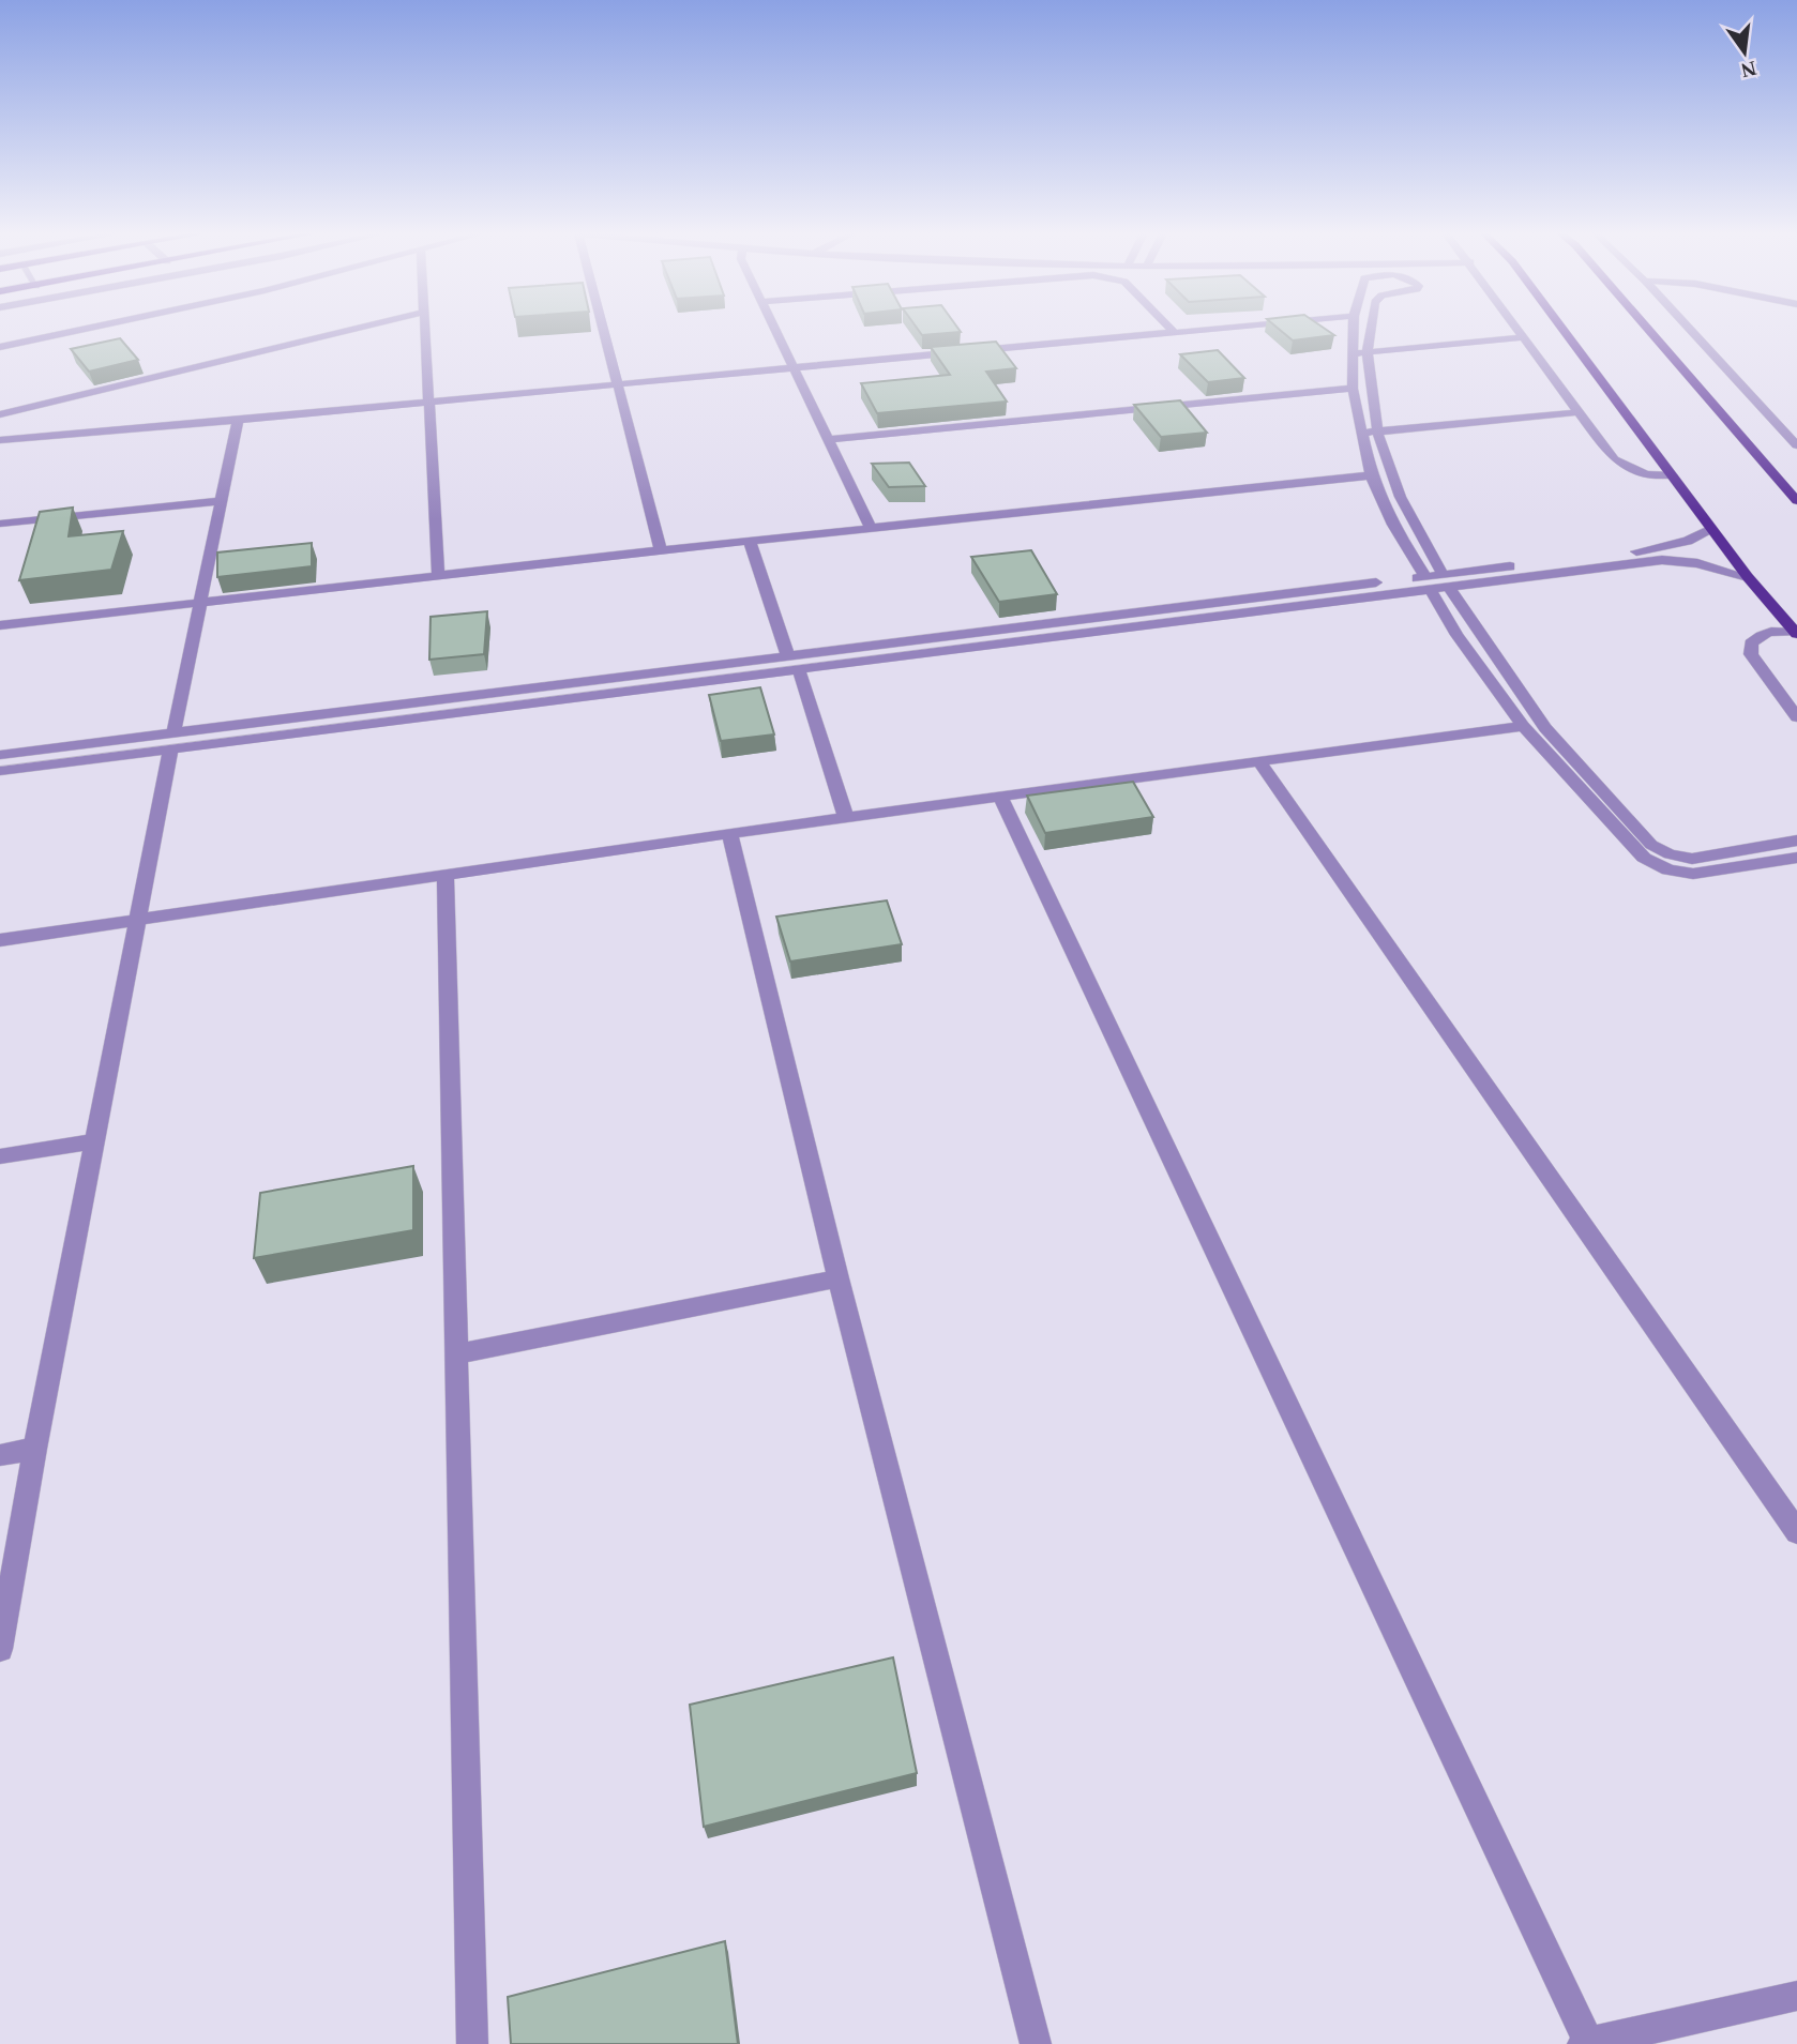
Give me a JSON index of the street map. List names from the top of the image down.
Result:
{
  "north": "bottom"
}
